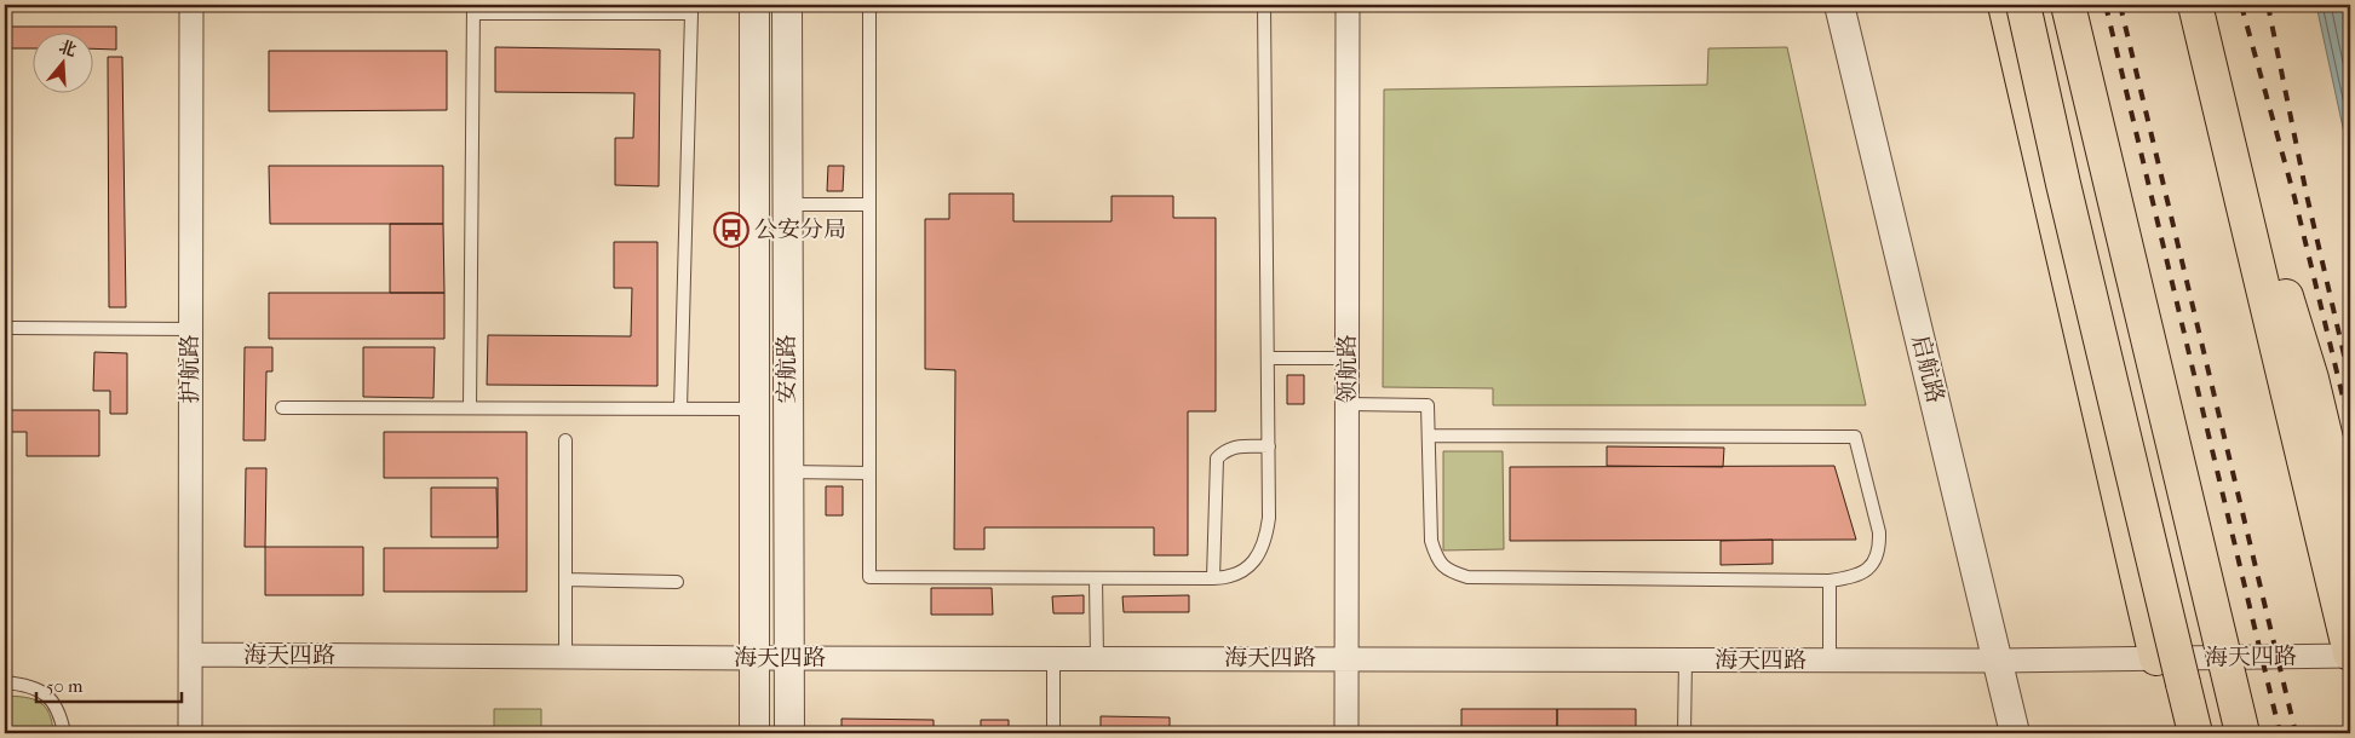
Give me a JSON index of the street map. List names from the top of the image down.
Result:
{
  "streets": {
    "street": [
      "护航路",
      "安航路",
      "领航路",
      "启航路",
      "海天四路"
    ]
  },
  "crossings": [
    ["护航路", "海天四路"],
    ["安航路", "海天四路"],
    ["领航路", "海天四路"],
    ["启航路", "海天四路"]
  ],
  "places": {
    "bus stop": ["公安分局"]
  },
  "scale_bar": "50 m",
  "north": "top"
}
